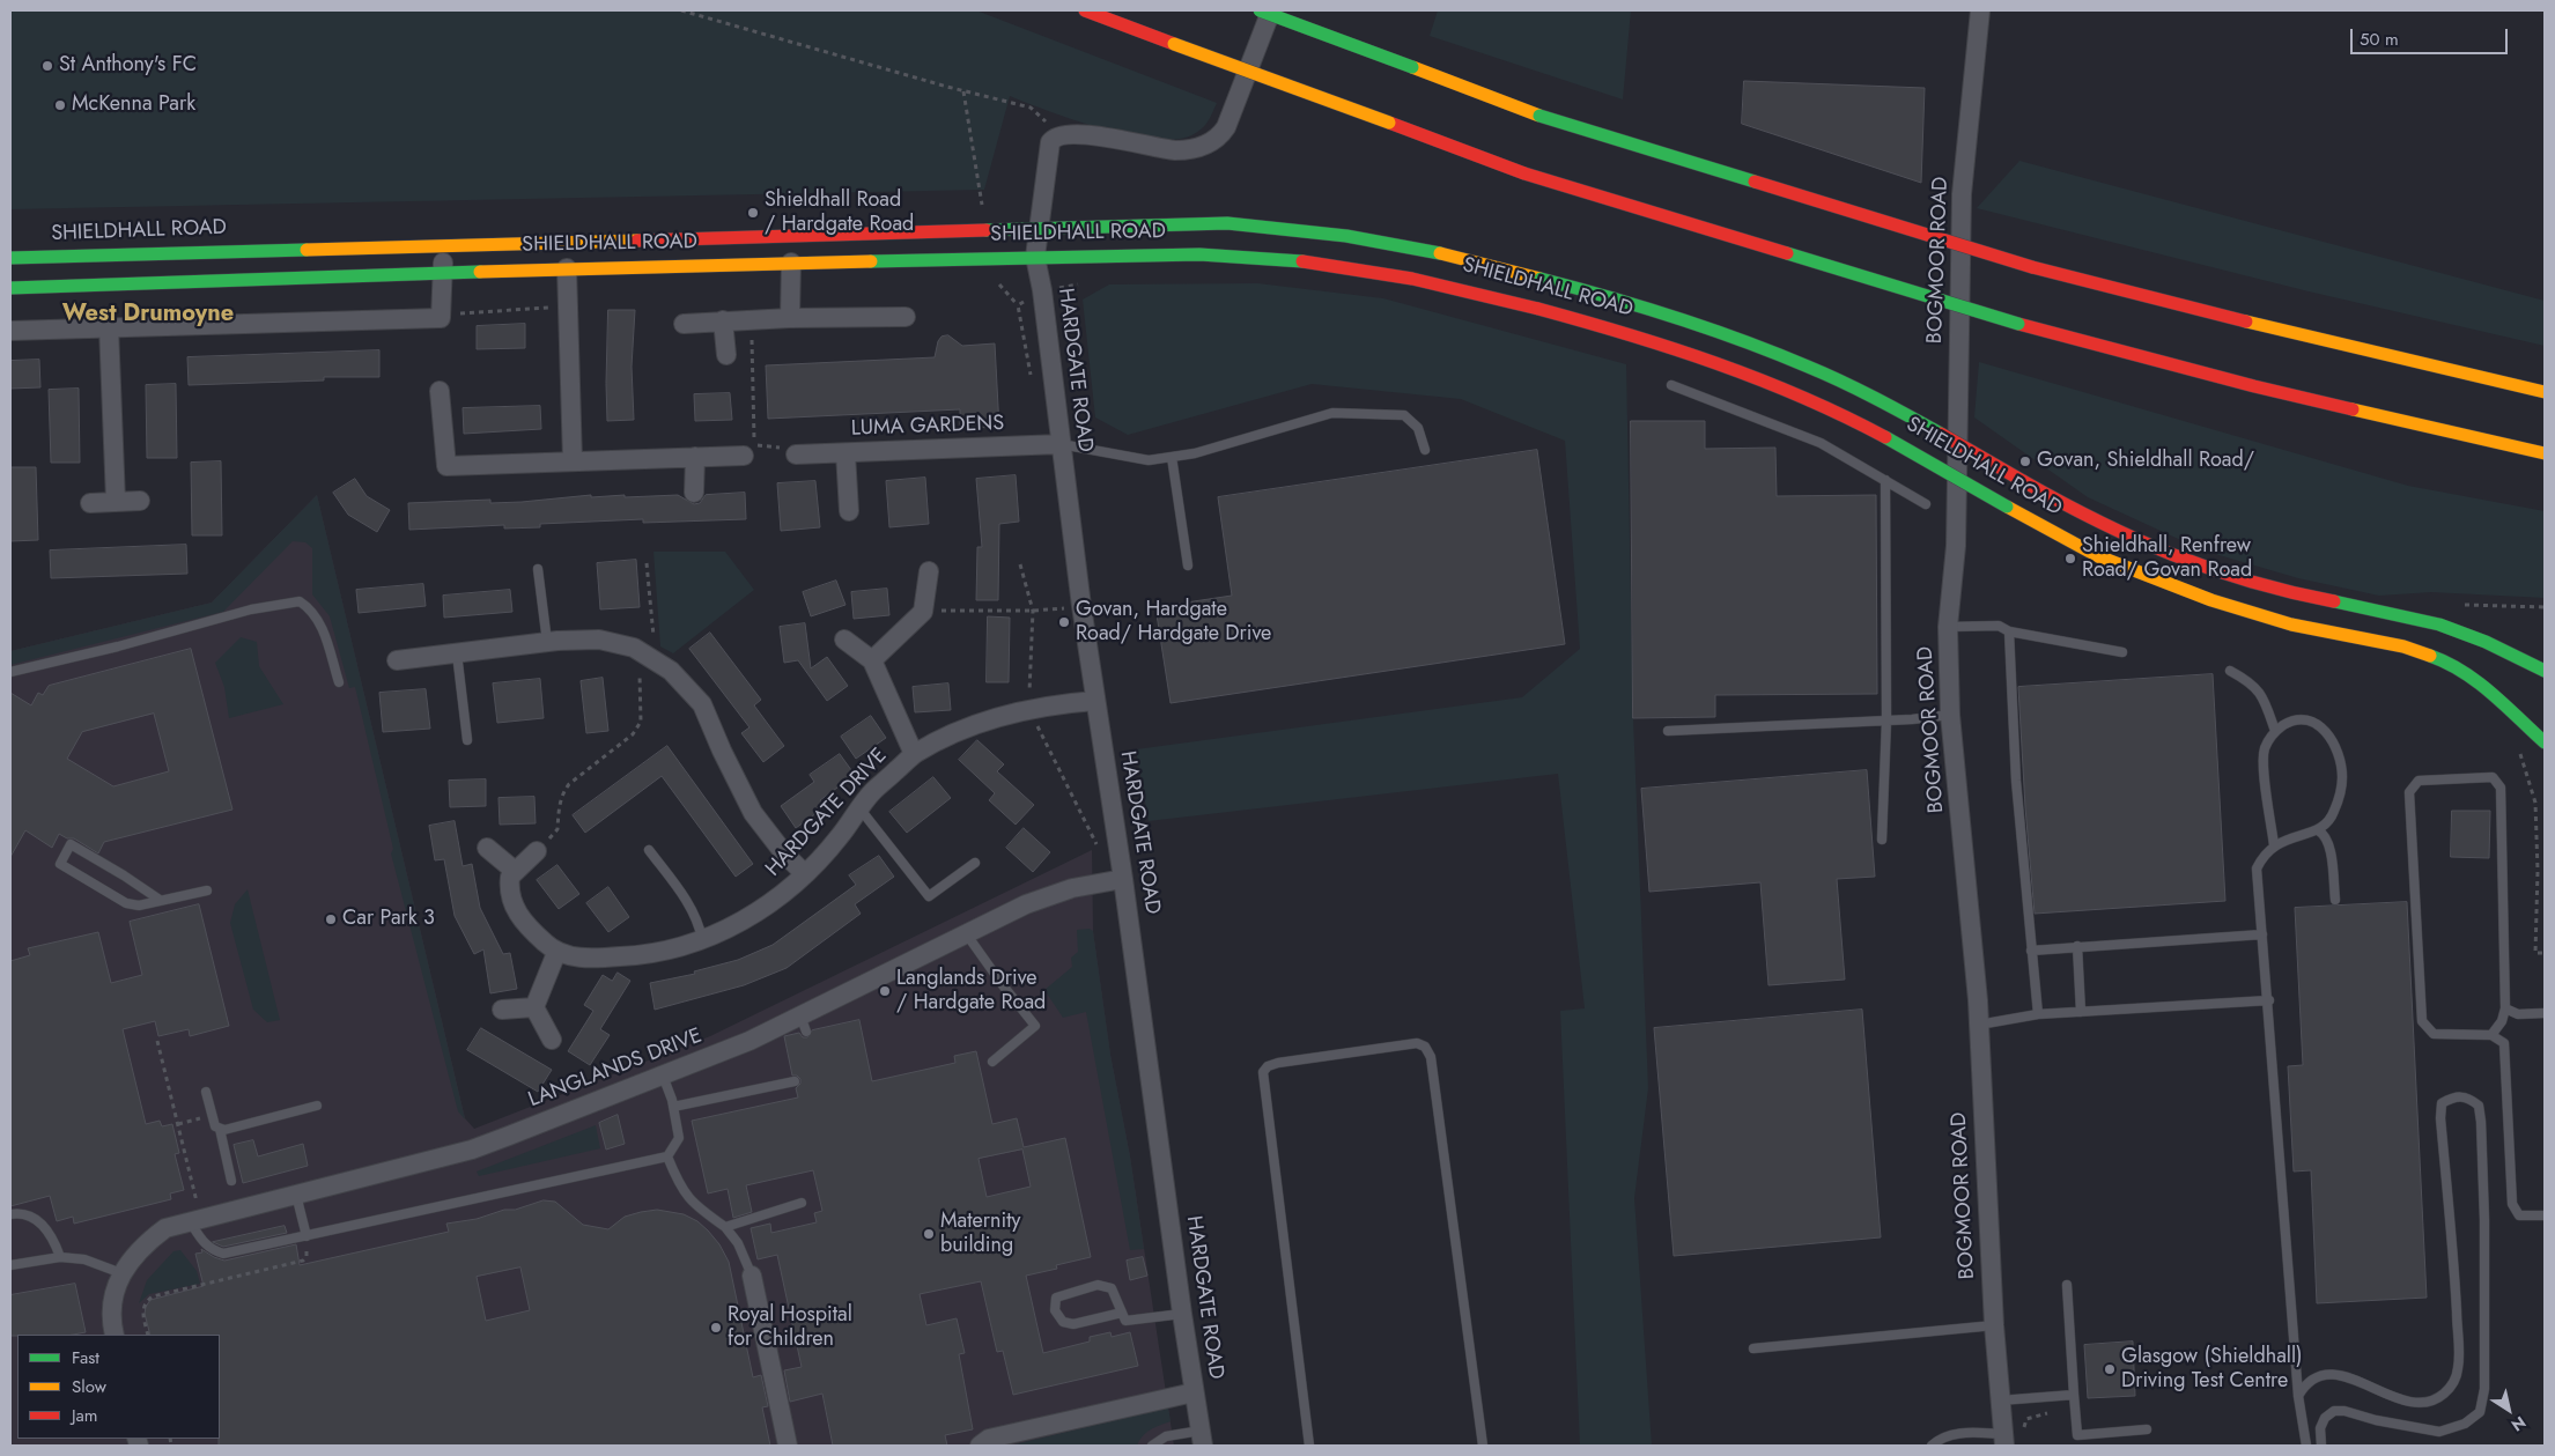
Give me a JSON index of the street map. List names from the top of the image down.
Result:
{
  "streets": {
    "main road": ["SHIELDHALL ROAD"],
    "street": [
      "BOGMOOR ROAD",
      "HARDGATE ROAD",
      "LUMA GARDENS",
      "HARDGATE DRIVE",
      "LANGLANDS DRIVE"
    ]
  },
  "crossings": [
    ["SHIELDHALL ROAD", "HARDGATE ROAD"],
    ["HARDGATE ROAD", "LUMA GARDENS"],
    ["HARDGATE ROAD", "HARDGATE DRIVE"],
    ["HARDGATE ROAD", "LANGLANDS DRIVE"]
  ],
  "districts": ["West Drumoyne"],
  "places": [
    "St Anthony's FC",
    "McKenna Park",
    "Shieldhall Road / Hardgate Road",
    "Govan, Shieldhall Road/",
    "Shieldhall, Renfrew Road/ Govan Road",
    "Govan, Hardgate Road/ Hardgate Drive",
    "Car Park 3",
    "Langlands Drive / Hardgate Road",
    "Maternity building",
    "Royal Hospital for Children",
    "Glasgow (Shieldhall) Driving Test Centre"
  ],
  "legend": ["Fast", "Slow", "Jam"],
  "scale_bar": "50 m",
  "north": "bottom right"
}
